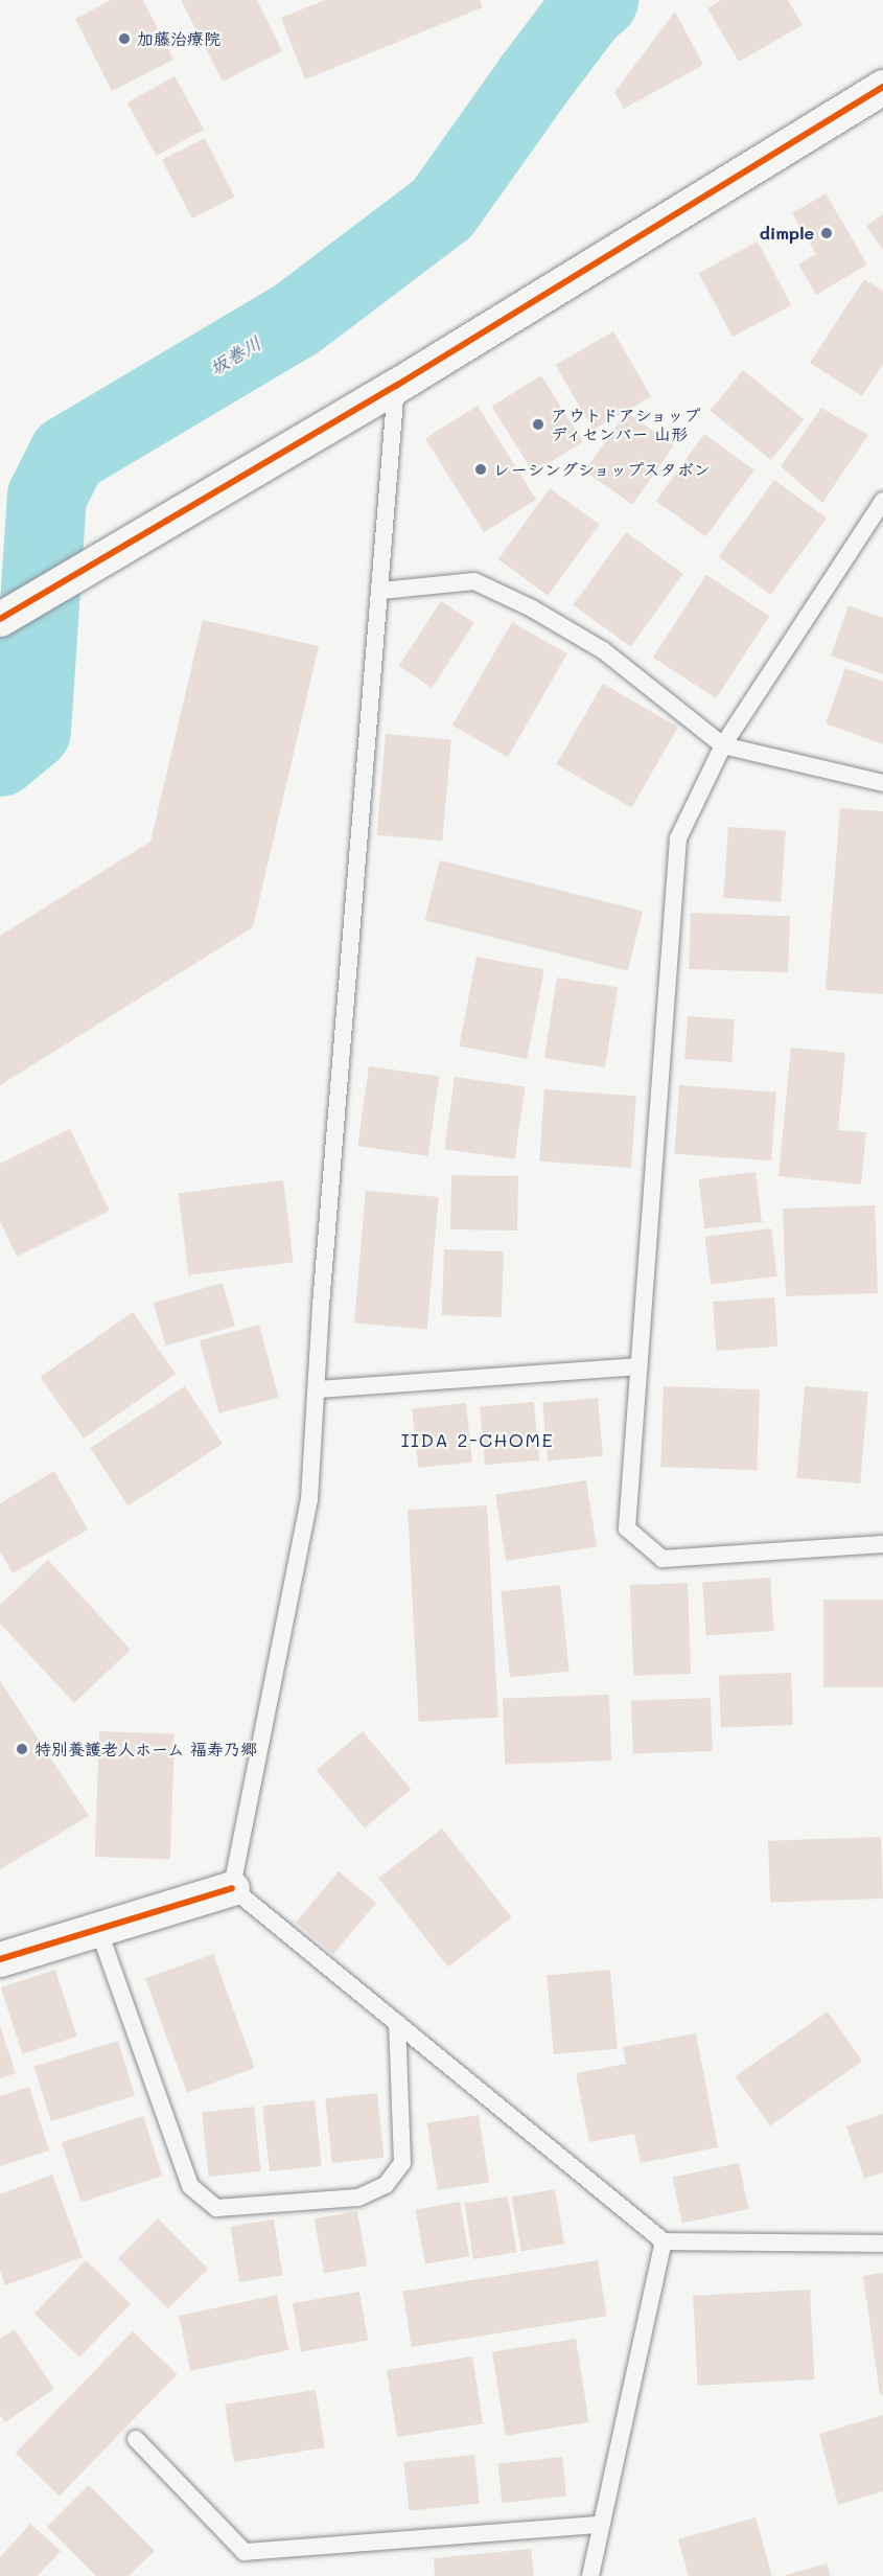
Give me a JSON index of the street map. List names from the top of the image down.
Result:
{
  "districts": ["IIDA 2-CHOME"],
  "water": ["坂巻川"],
  "places": [
    "加藤治療院",
    "dimple",
    "アウトドアショップ ディセンバー 山形",
    "レーシングショップスタボン",
    "特別養護老人ホーム 福寿乃郷"
  ]
}
